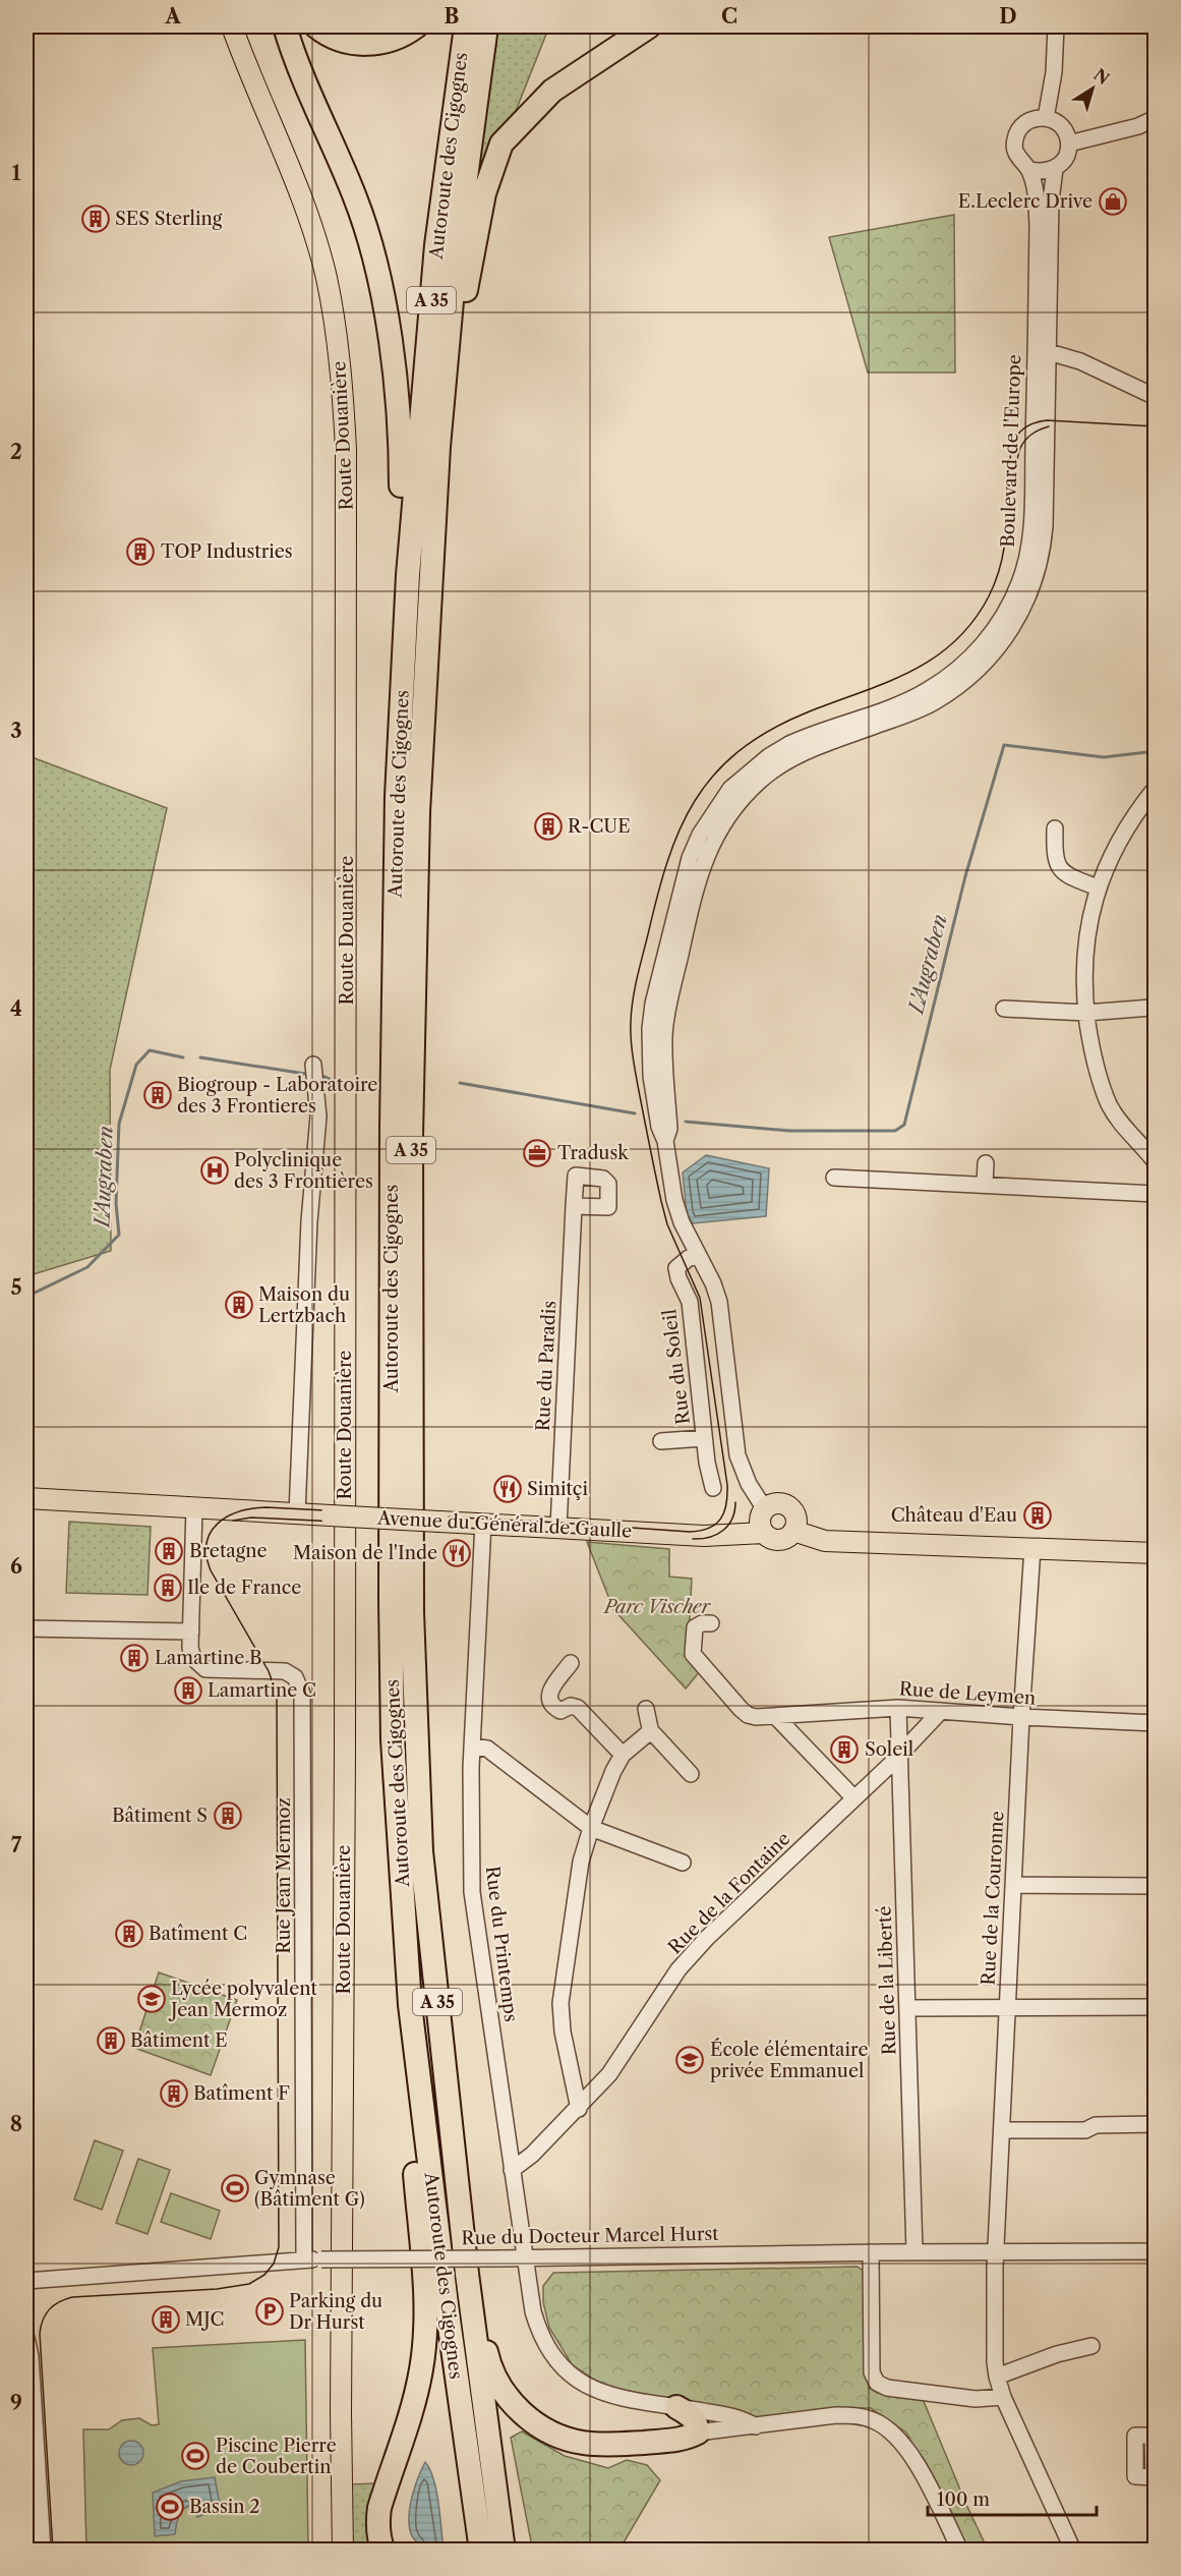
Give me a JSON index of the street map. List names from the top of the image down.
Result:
{
  "streets": {
    "highway": ["Autoroute des Cigognes", "A 35"],
    "main road": ["Route Douanière", "Avenue du Général de Gaulle"],
    "street": [
      "Boulevard de l'Europe",
      "Rue du Paradis",
      "Rue du Soleil",
      "Rue de Leymen",
      "Rue Jean Mermoz",
      "Rue de la Fontaine",
      "Rue de la Couronne",
      "Rue du Printemps",
      "Rue de la Liberté",
      "Rue du Docteur Marcel Hurst"
    ]
  },
  "crossings": [
    ["Boulevard de l'Europe", "Rue du Soleil"],
    ["Boulevard de l'Europe", "Avenue du Général de Gaulle"],
    ["Rue du Paradis", "Avenue du Général de Gaulle"],
    ["Avenue du Général de Gaulle", "Rue du Printemps"],
    ["Rue de Leymen", "Rue de la Fontaine"],
    ["Rue de Leymen", "Rue de la Couronne"],
    ["Rue de Leymen", "Rue de la Liberté"],
    ["Rue Jean Mermoz", "Rue du Docteur Marcel Hurst"],
    ["Rue de la Fontaine", "Rue du Printemps"],
    ["Rue de la Fontaine", "Rue de la Liberté"],
    ["Rue de la Couronne", "Rue du Docteur Marcel Hurst"],
    ["Rue du Printemps", "Rue du Docteur Marcel Hurst"],
    ["Rue de la Liberté", "Rue du Docteur Marcel Hurst"]
  ],
  "water": ["L'Augraben"],
  "parks": ["Parc Vischer"],
  "places": {
    "shop": ["E.Leclerc Drive"],
    "building": [
      "SES Sterling",
      "TOP Industries",
      "R-CUE",
      "Biogroup - Laboratoire des 3 Frontieres",
      "Maison du Lertzbach",
      "Château d'Eau",
      "Bretagne",
      "Ile de France",
      "Lamartine B",
      "Lamartine C",
      "Soleil",
      "Bâtiment S",
      "Batîment C",
      "Bâtiment E",
      "Batîment F",
      "MJC"
    ],
    "office": ["Tradusk"],
    "hospital": ["Polyclinique des 3 Frontières"],
    "restaurant": ["Simitçi", "Maison de l'Inde"],
    "school or university": ["Lycée polyvalent Jean Mermoz", "École élémentaire privée Emmanuel"],
    "sports": ["Gymnase (Bâtiment G)", "Piscine Pierre de Coubertin", "Bassin 2"],
    "parking": ["Parking du Dr Hurst"]
  },
  "scale_bar": "100 m",
  "north": "top right",
  "grid": {
    "columns": [
      "A",
      "B",
      "C",
      "D"
    ],
    "rows": [
      "1",
      "2",
      "3",
      "4",
      "5",
      "6",
      "7",
      "8",
      "9"
    ]
  }
}
